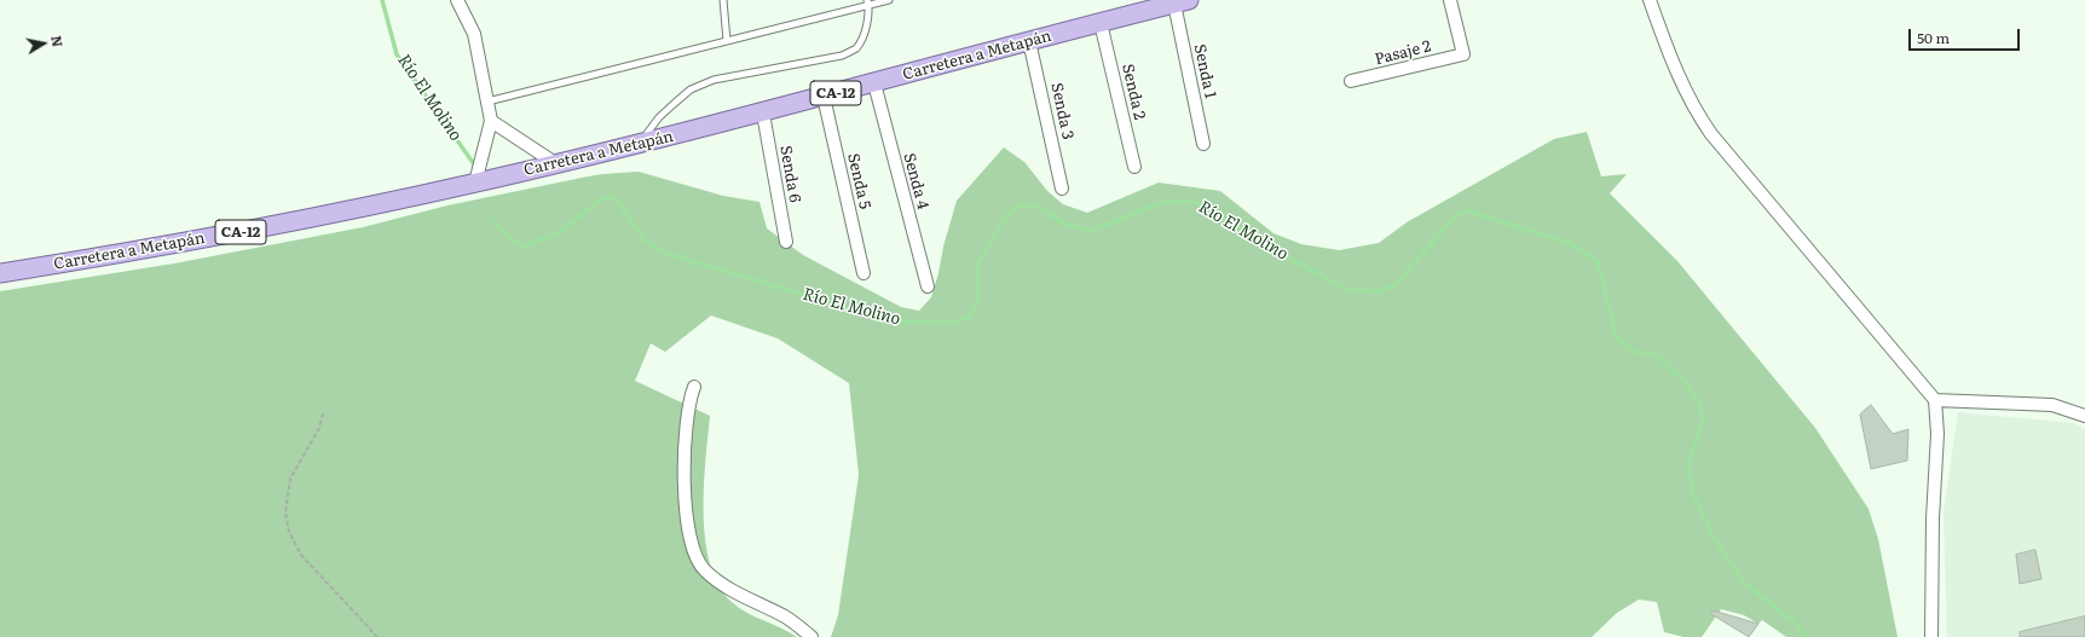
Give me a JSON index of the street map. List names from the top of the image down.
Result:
{
  "streets": {
    "main road": ["Carretera a Metapán", "CA-12"],
    "street": [
      "Pasaje 2",
      "Senda 1",
      "Senda 2",
      "Senda 3",
      "Senda 6",
      "Senda 5",
      "Senda 4"
    ]
  },
  "crossings": [
    ["Carretera a Metapán", "Senda 1"],
    ["Carretera a Metapán", "Senda 2"],
    ["Carretera a Metapán", "Senda 3"],
    ["Carretera a Metapán", "Senda 6"],
    ["Carretera a Metapán", "Senda 5"],
    ["Carretera a Metapán", "Senda 4"]
  ],
  "water": ["Río El Molino"],
  "scale_bar": "50 m",
  "north": "right"
}
